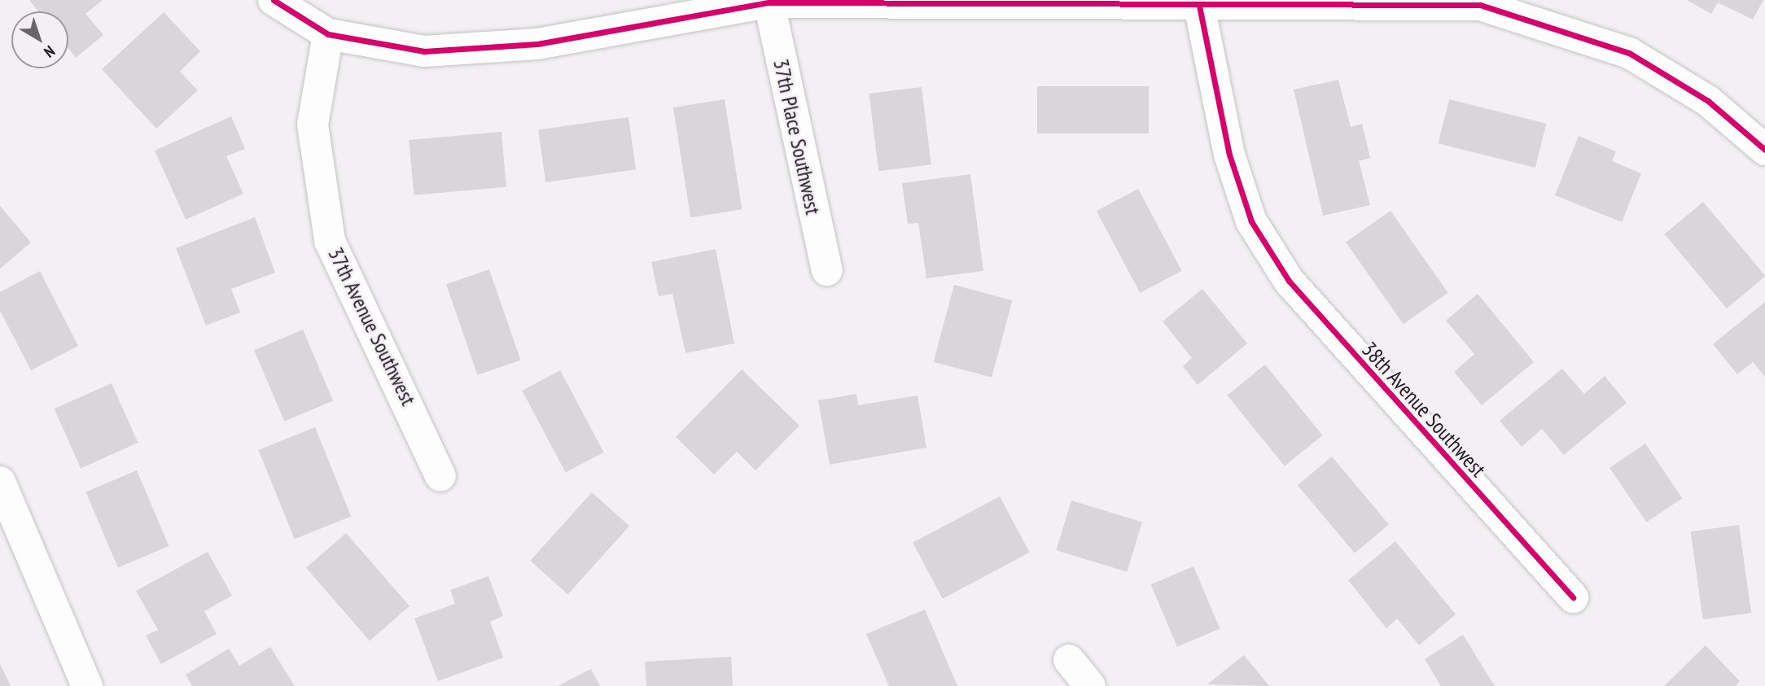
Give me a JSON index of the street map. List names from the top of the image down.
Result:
{
  "streets": {
    "street": ["37th Place Southwest", "37th Avenue Southwest", "38th Avenue Southwest"]
  },
  "north": "bottom right"
}
